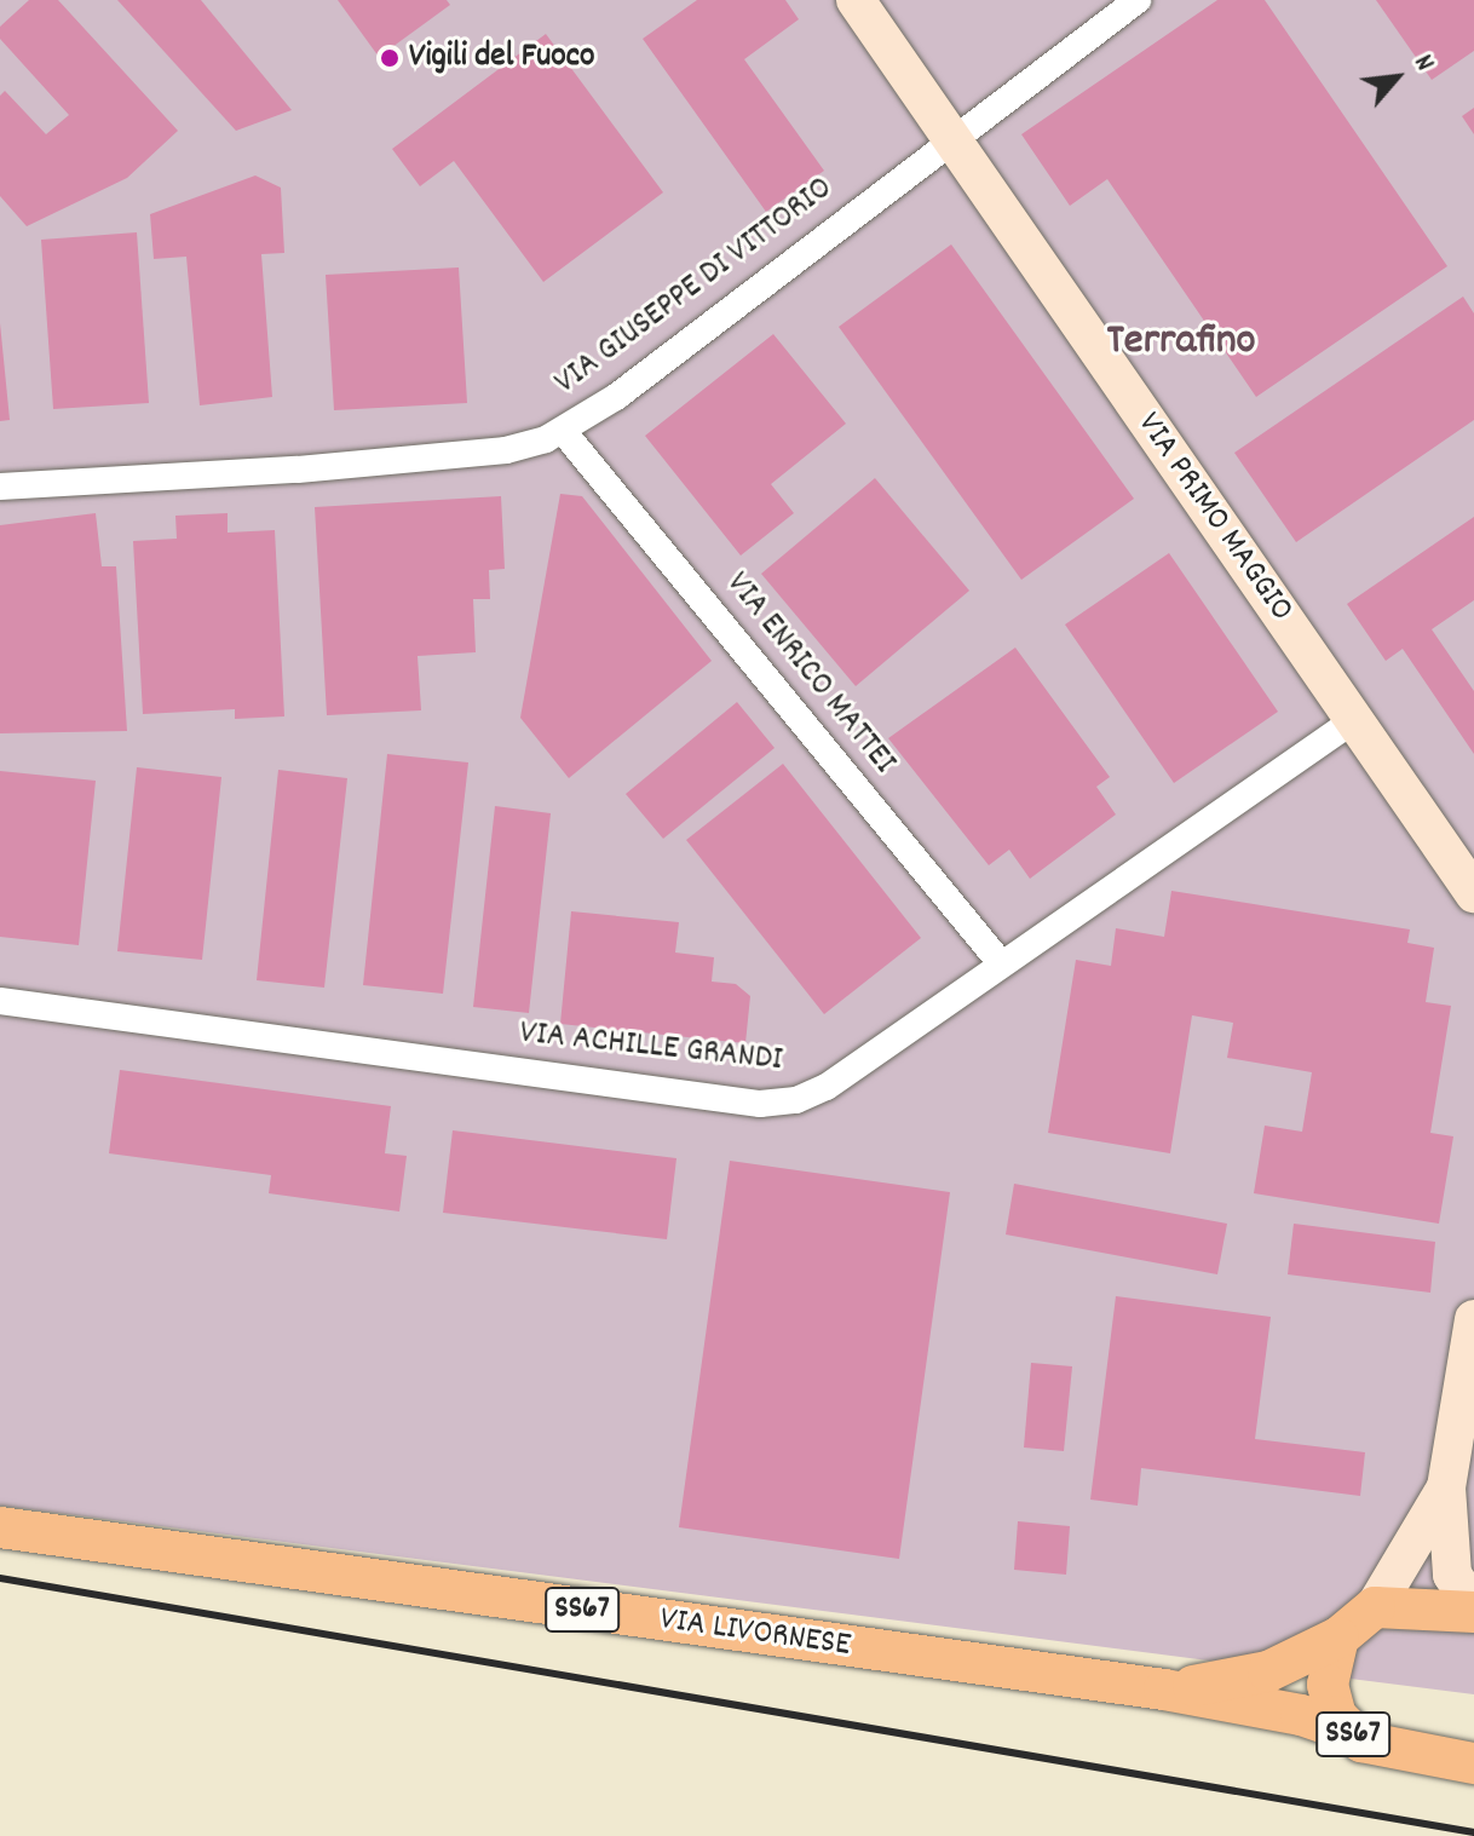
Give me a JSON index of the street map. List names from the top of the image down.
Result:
{
  "streets": {
    "main road": ["VIA PRIMO MAGGIO", "SS67", "VIA LIVORNESE"],
    "street": ["VIA GIUSEPPE DI VITTORIO", "VIA ENRICO MATTEI", "VIA ACHILLE GRANDI"]
  },
  "crossings": [
    ["VIA GIUSEPPE DI VITTORIO", "VIA PRIMO MAGGIO"],
    ["VIA GIUSEPPE DI VITTORIO", "VIA ENRICO MATTEI"],
    ["VIA PRIMO MAGGIO", "VIA ACHILLE GRANDI"],
    ["VIA ENRICO MATTEI", "VIA ACHILLE GRANDI"],
    ["SS67", "VIA LIVORNESE"]
  ],
  "districts": ["Terrafino"],
  "places": ["Vigili del Fuoco"],
  "north": "top right"
}
